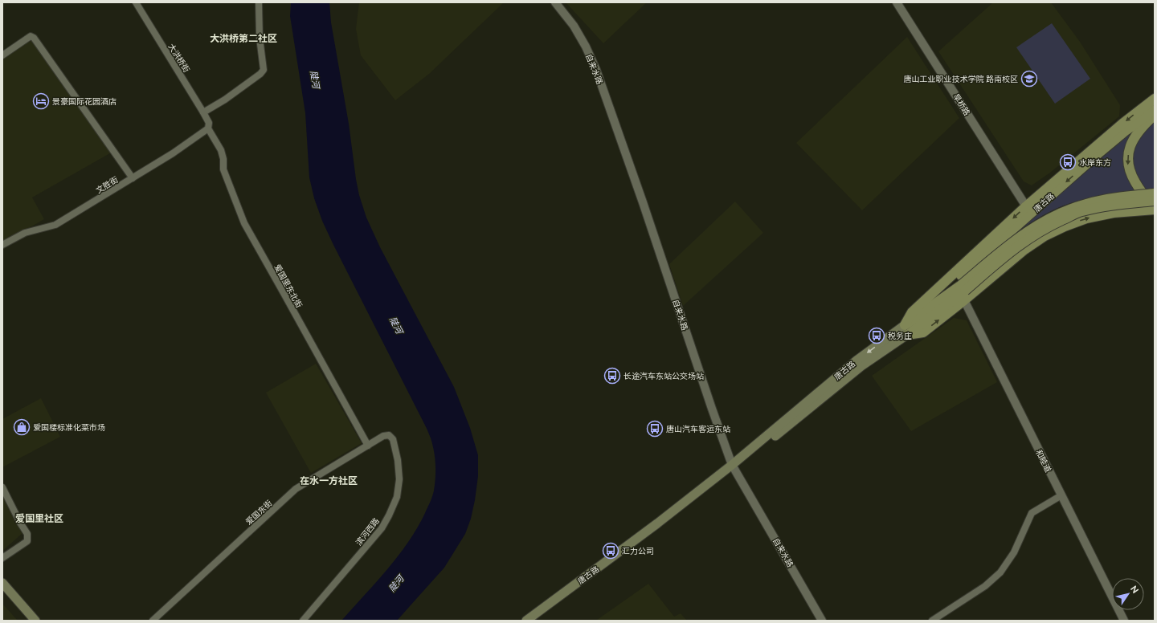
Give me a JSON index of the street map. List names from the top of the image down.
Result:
{
  "streets": {
    "main road": ["唐古路"],
    "street": [
      "大洪桥街",
      "自来水路",
      "旱桥路",
      "文胜街",
      "爱国里东北街",
      "和睦道",
      "爱国东街",
      "滨河西路"
    ]
  },
  "crossings": [
    ["大洪桥街", "文胜街"],
    ["大洪桥街", "爱国里东北街"],
    ["自来水路", "唐古路"],
    ["文胜街", "爱国里东北街"],
    ["爱国里东北街", "爱国东街"],
    ["爱国东街", "滨河西路"]
  ],
  "districts": ["大洪桥第二社区", "在水一方社区", "爱国里社区"],
  "water": ["陡河"],
  "places": {
    "school or university": ["唐山工业职业技术学院 路南校区"],
    "hotel": ["景豪国际花园酒店"],
    "bus stop": [
      "水岸东方",
      "税务庄",
      "长途汽车东站公交场站",
      "唐山汽车客运东站",
      "汇力公司"
    ],
    "shop": ["爱国楼标准化菜市场"]
  },
  "north": "top right"
}
